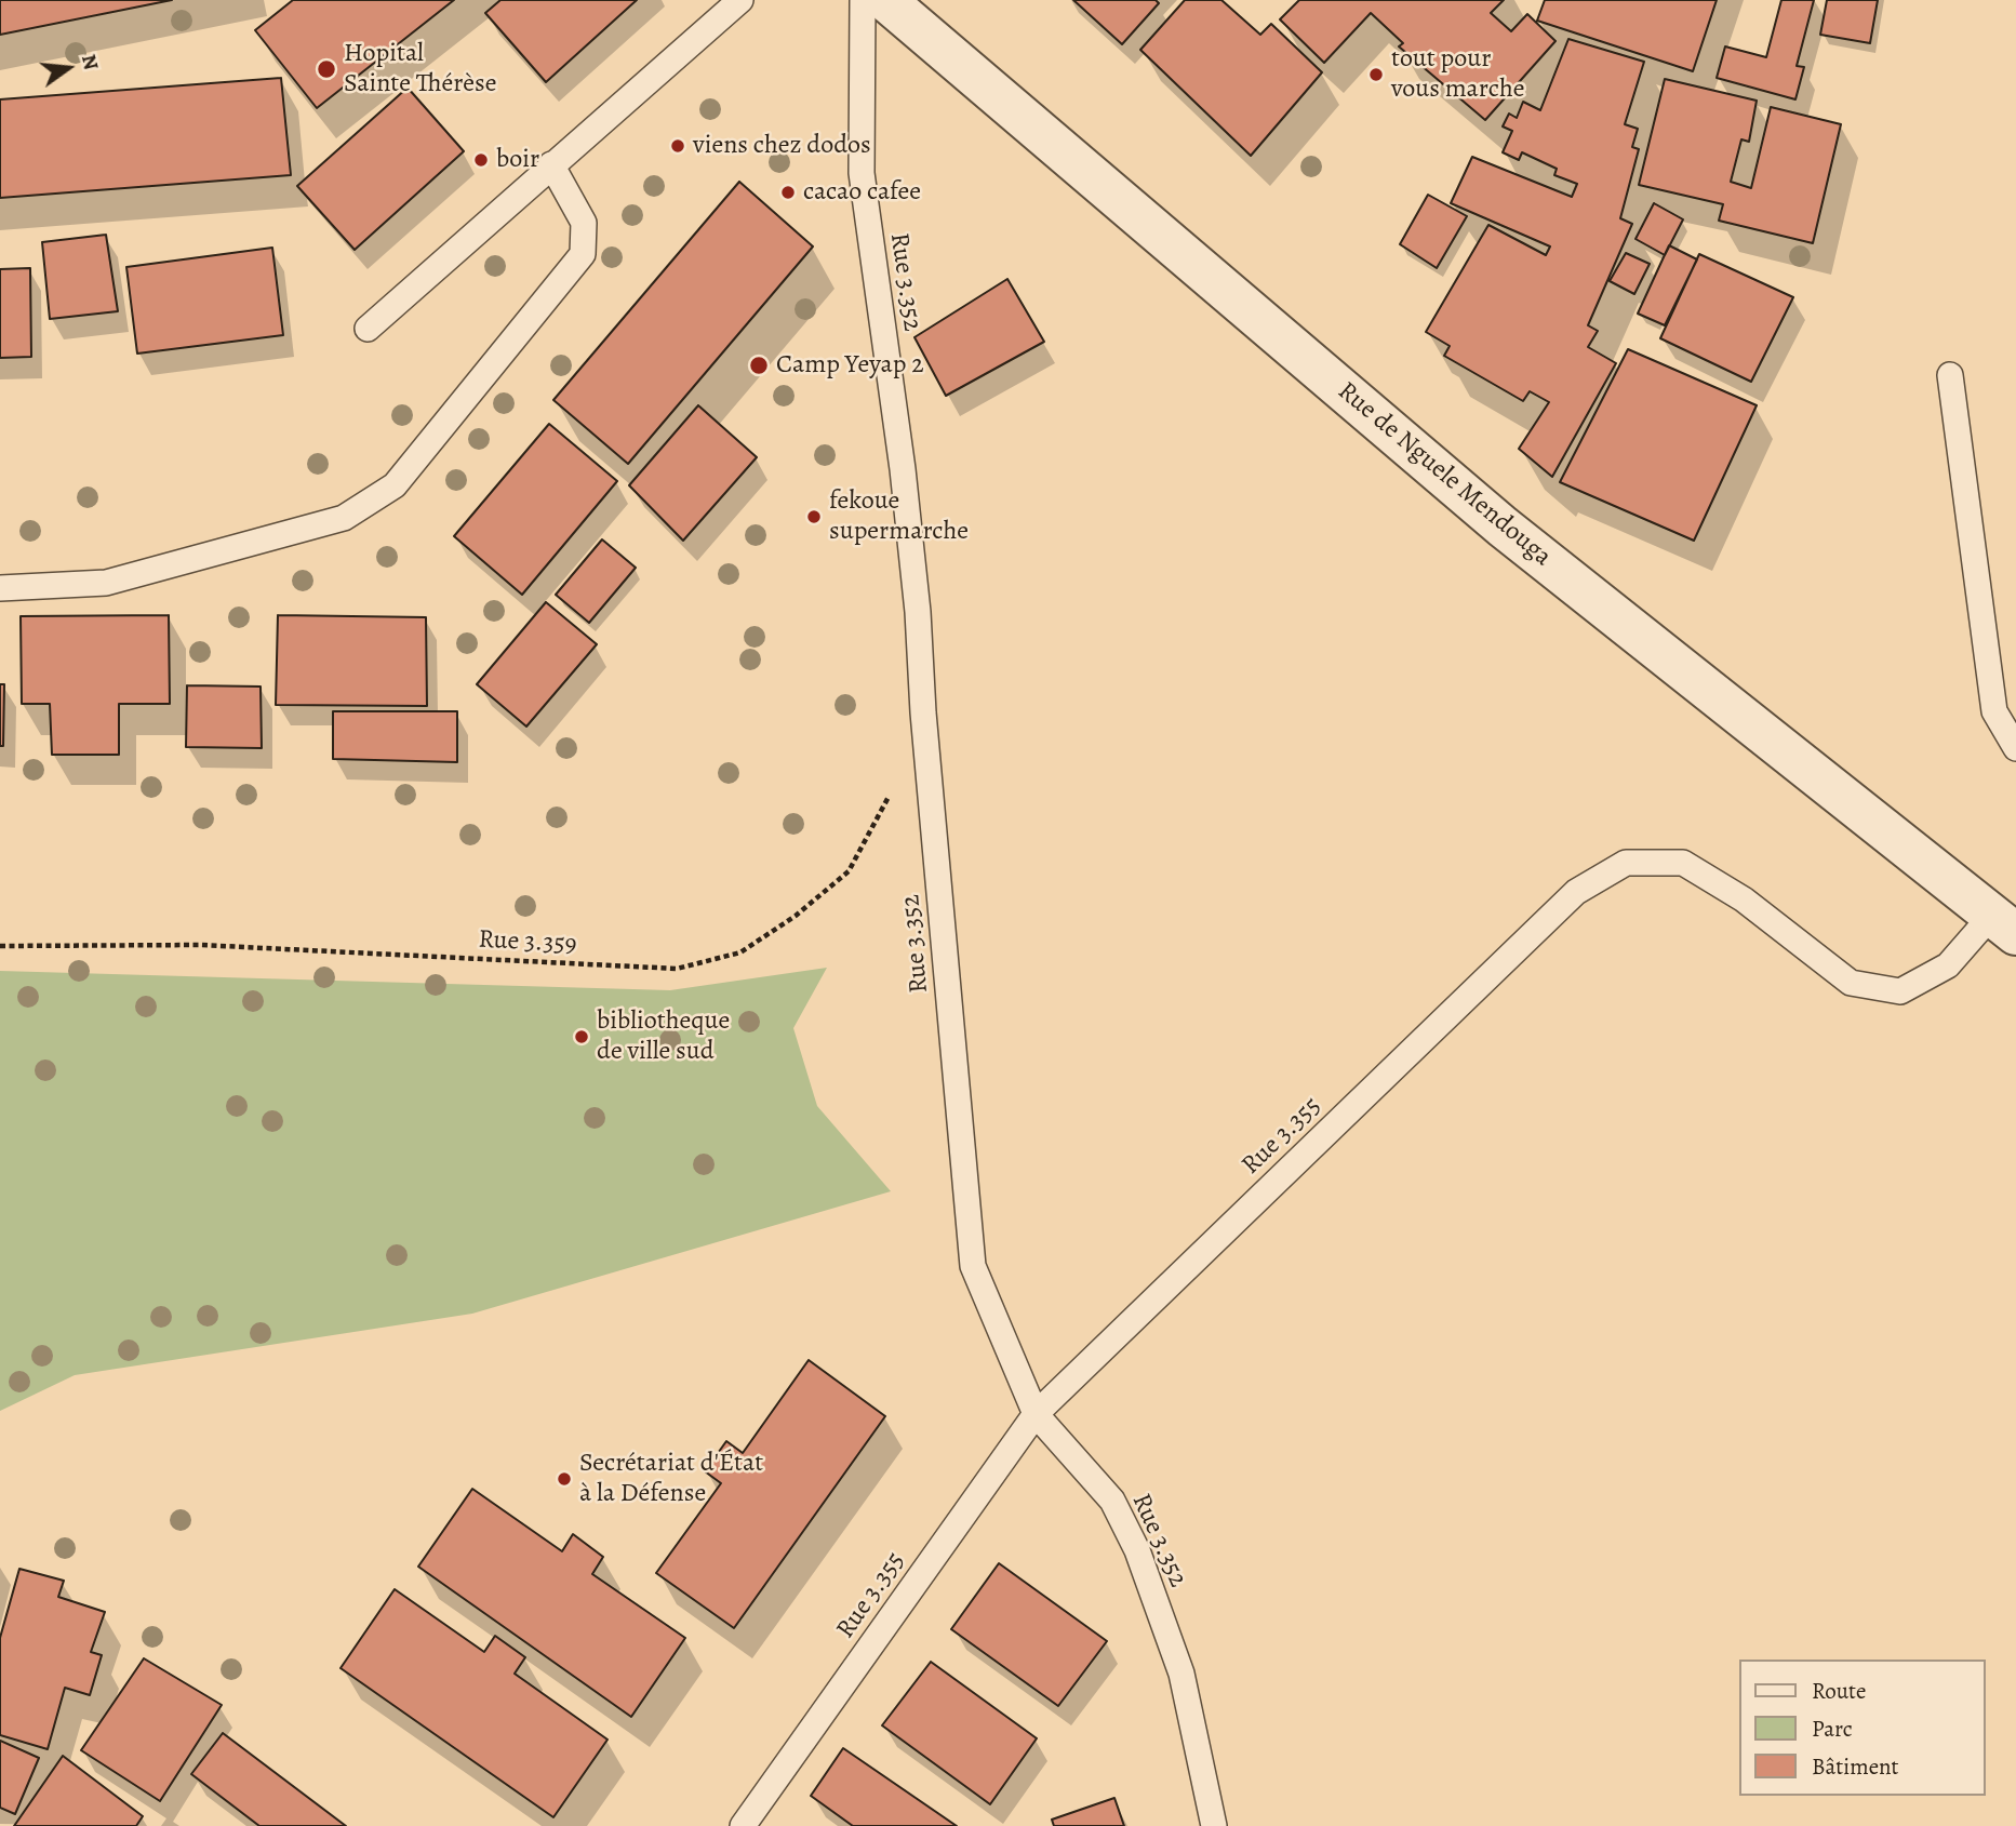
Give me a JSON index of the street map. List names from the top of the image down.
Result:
{
  "streets": {
    "street": ["Rue de Nguele Mendouga"],
    "lane": ["Rue 3.352", "Rue 3.355"],
    "path": ["Rue 3.359"]
  },
  "crossings": [
    ["Rue 3.352", "Rue 3.355"],
    ["Rue de Nguele Mendouga", "Rue 3.355"]
  ],
  "places": [
    "Hopital Sainte Thérèse",
    "tout pour vous marche",
    "viens chez dodos",
    "boir",
    "cacao cafee",
    "Camp Yeyap 2",
    "fekoue supermarche",
    "bibliotheque de ville sud",
    "Secrétariat d'État à la Défense"
  ],
  "legend": ["Route", "Parc", "Bâtiment"],
  "north": "right"
}
